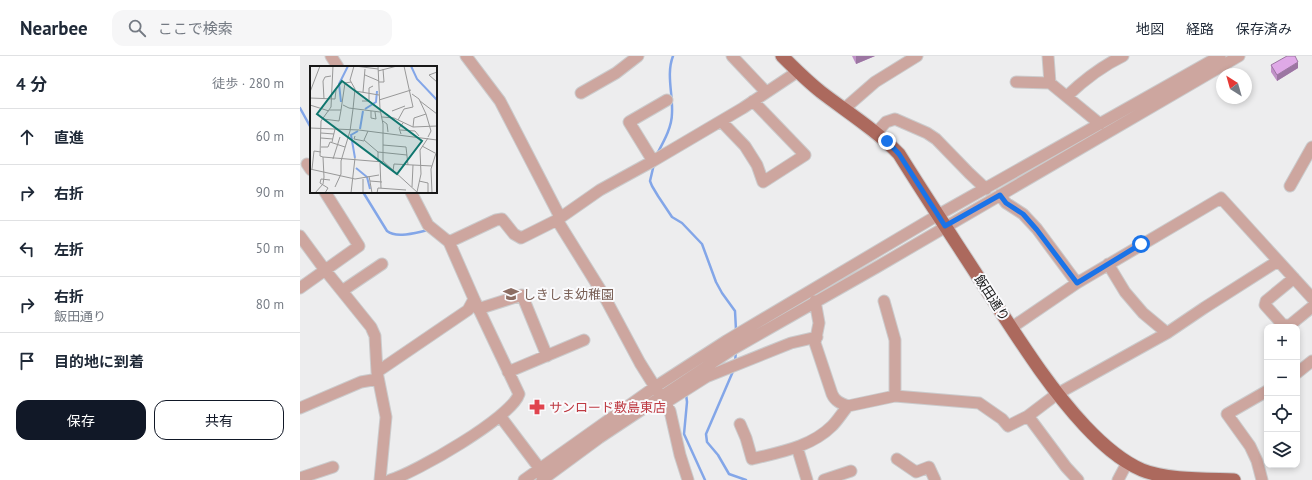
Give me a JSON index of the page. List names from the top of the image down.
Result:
{
  "streets": {
    "main road": ["飯田通り"]
  },
  "places": {
    "school or university": ["しきしま幼稚園"],
    "pharmacy": ["サンロード敷島東店"]
  },
  "north": "top left",
  "page": {
    "header": "Nearbee",
    "search": "ここで検索",
    "nav": ["地図", "経路", "保存済み"],
    "heading": ["4 分", "徒歩 · 280 m"],
    "list": [
      ["直進", "60 m"],
      ["右折", "90 m"],
      ["左折", "50 m"],
      ["右折", "飯田通り", "80 m"],
      "目的地に到着"
    ],
    "map_buttons": ["+", "−"],
    "buttons": ["保存", "共有"]
  }
}
